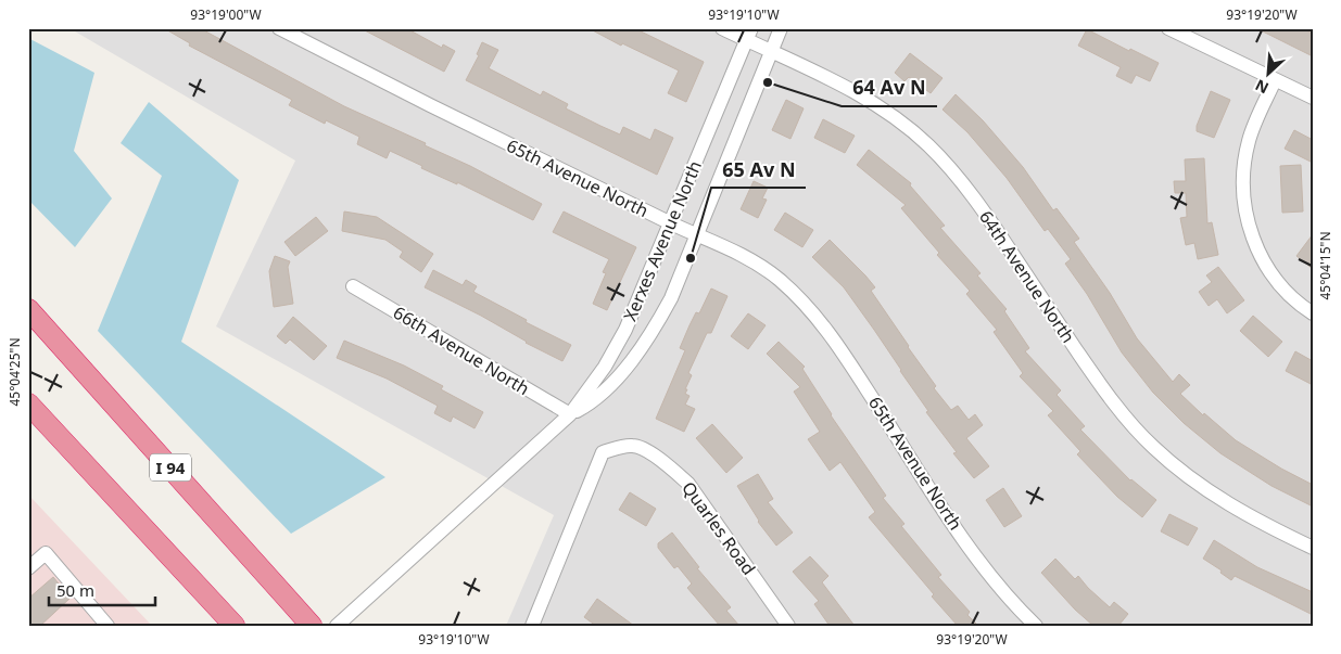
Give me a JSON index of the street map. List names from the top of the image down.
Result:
{
  "streets": {
    "highway": ["I 94"],
    "street": [
      "65th Avenue North",
      "Xerxes Avenue North",
      "64th Avenue North",
      "66th Avenue North",
      "Quarles Road"
    ]
  },
  "crossings": [
    ["65th Avenue North", "Xerxes Avenue North"],
    ["Xerxes Avenue North", "64th Avenue North"],
    ["Xerxes Avenue North", "66th Avenue North"]
  ],
  "places": ["64 Av N", "65 Av N"],
  "scale_bar": "50 m",
  "north": "bottom left",
  "coordinates": [
    "93°19'00\"W",
    "93°19'10\"W",
    "93°19'20\"W",
    "45°04'15\"N",
    "45°04'25\"N"
  ]
}
